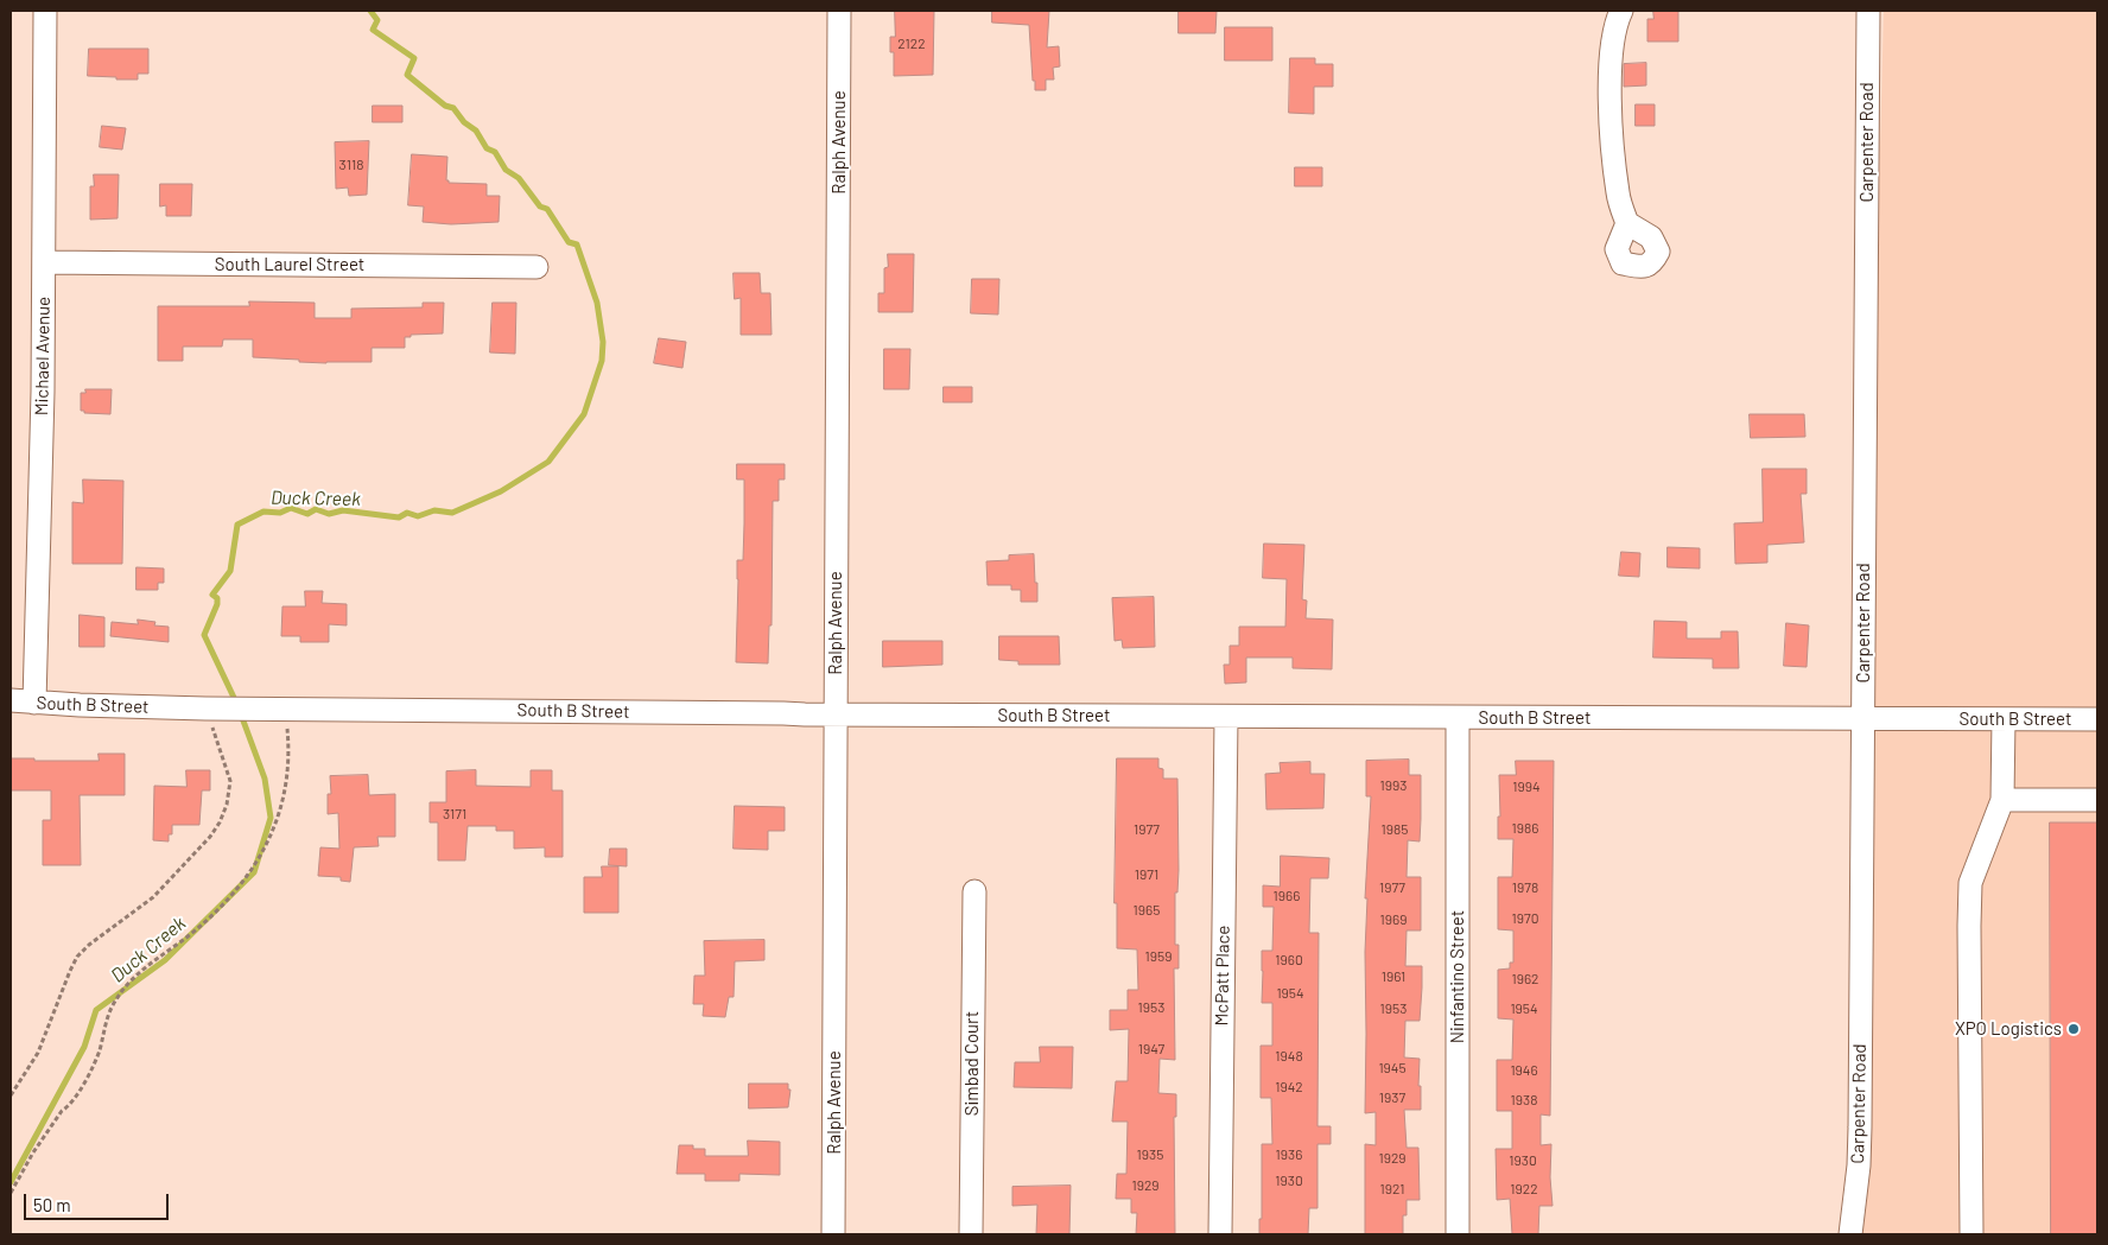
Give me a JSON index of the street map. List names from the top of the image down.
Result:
{
  "streets": {
    "street": [
      "Ralph Avenue",
      "Carpenter Road",
      "South Laurel Street",
      "Michael Avenue",
      "South B Street",
      "McPatt Place",
      "Ninfantino Street",
      "Simbad Court"
    ]
  },
  "crossings": [
    ["Ralph Avenue", "South B Street"],
    ["Carpenter Road", "South B Street"],
    ["South Laurel Street", "Michael Avenue"],
    ["Michael Avenue", "South B Street"],
    ["South B Street", "McPatt Place"],
    ["South B Street", "Ninfantino Street"]
  ],
  "water": ["Duck Creek"],
  "places": ["XPO Logistics"],
  "house_numbers": [
    "2122",
    "3118",
    "1993",
    "1994",
    "3171",
    "1986",
    "1977",
    "1985",
    "1971",
    "1977",
    "1978",
    "1966",
    "1965",
    "1970",
    "1969",
    "1959",
    "1960",
    "1961",
    "1962",
    "1954",
    "1953",
    "1953",
    "1954",
    "1947",
    "1948",
    "1945",
    "1946",
    "1942",
    "1937",
    "1938",
    "1935",
    "1936",
    "1929",
    "1930",
    "1930",
    "1929",
    "1921",
    "1922"
  ],
  "scale_bar": "50 m"
}
